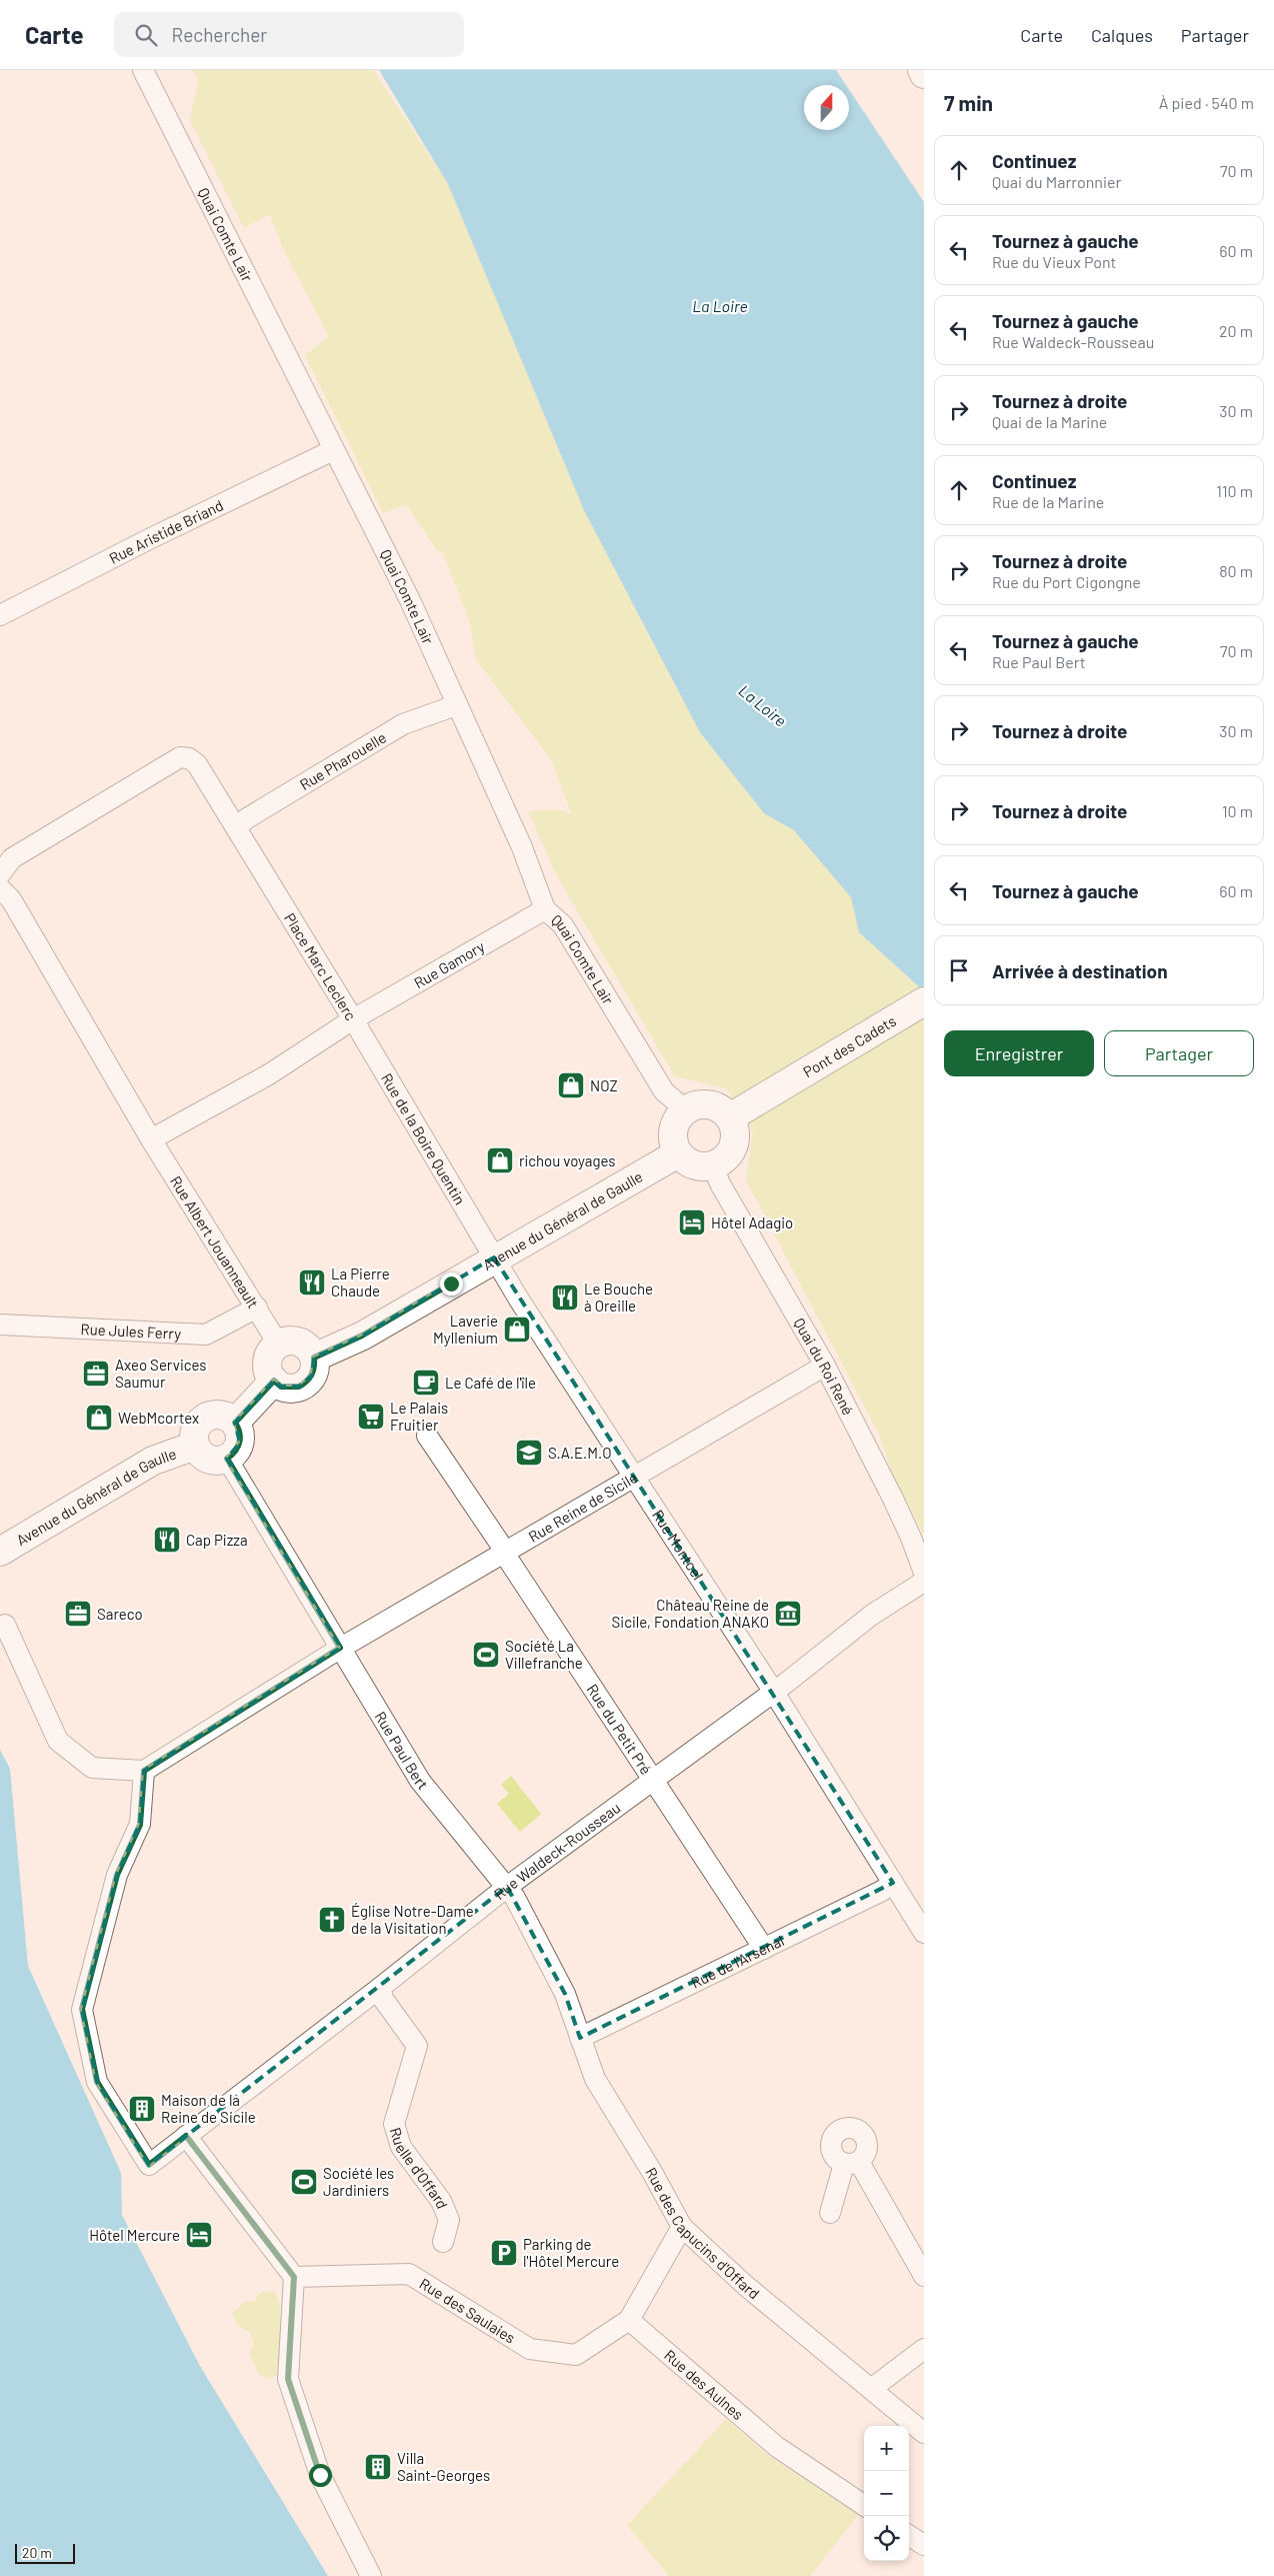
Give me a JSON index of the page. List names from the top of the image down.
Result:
{
  "streets": {
    "main road": ["Pont des Cadets", "Avenue du Général de Gaulle"],
    "street": [
      "Quai Comte Lair",
      "Rue Aristide Briand",
      "Rue Pharouelle",
      "Rue Gamory",
      "Place Marc Leclerc",
      "Rue de la Boire Quentin",
      "Rue Albert Jouanneault",
      "Rue Jules Ferry",
      "Quai du Roi René",
      "Rue Reine de Sicile",
      "Rue Montcel",
      "Rue du Petit Pré",
      "Rue Paul Bert",
      "Rue Waldeck-Rousseau",
      "Rue de l'Arsenal",
      "Ruelle d'Offard",
      "Rue des Capucins d'Offard",
      "Rue des Saulaies",
      "Rue des Aulnes"
    ]
  },
  "crossings": [
    ["Quai Comte Lair", "Rue Aristide Briand"],
    ["Quai Comte Lair", "Rue Pharouelle"],
    ["Quai Comte Lair", "Rue Gamory"],
    ["Quai Comte Lair", "Pont des Cadets"],
    ["Quai Comte Lair", "Avenue du Général de Gaulle"],
    ["Quai Comte Lair", "Quai du Roi René"],
    ["Rue Pharouelle", "Place Marc Leclerc"],
    ["Rue Gamory", "Place Marc Leclerc"],
    ["Rue Gamory", "Rue de la Boire Quentin"],
    ["Place Marc Leclerc", "Rue de la Boire Quentin"],
    ["Place Marc Leclerc", "Rue Albert Jouanneault"],
    ["Pont des Cadets", "Avenue du Général de Gaulle"],
    ["Pont des Cadets", "Quai du Roi René"],
    ["Rue de la Boire Quentin", "Avenue du Général de Gaulle"],
    ["Rue de la Boire Quentin", "Rue Montcel"],
    ["Avenue du Général de Gaulle", "Rue Albert Jouanneault"],
    ["Avenue du Général de Gaulle", "Quai du Roi René"],
    ["Avenue du Général de Gaulle", "Rue Montcel"],
    ["Avenue du Général de Gaulle", "Rue Paul Bert"],
    ["Rue Albert Jouanneault", "Rue Jules Ferry"],
    ["Quai du Roi René", "Rue Reine de Sicile"],
    ["Rue Reine de Sicile", "Rue Montcel"],
    ["Rue Reine de Sicile", "Rue du Petit Pré"],
    ["Rue Reine de Sicile", "Rue Paul Bert"],
    ["Rue Reine de Sicile", "Rue Waldeck-Rousseau"],
    ["Rue Montcel", "Rue Waldeck-Rousseau"],
    ["Rue Montcel", "Rue de l'Arsenal"],
    ["Rue du Petit Pré", "Rue Waldeck-Rousseau"],
    ["Rue du Petit Pré", "Rue de l'Arsenal"],
    ["Rue Paul Bert", "Rue Waldeck-Rousseau"],
    ["Rue Paul Bert", "Rue de l'Arsenal"],
    ["Rue Paul Bert", "Rue des Capucins d'Offard"],
    ["Rue Waldeck-Rousseau", "Ruelle d'Offard"],
    ["Rue de l'Arsenal", "Rue des Capucins d'Offard"],
    ["Rue des Saulaies", "Rue des Aulnes"]
  ],
  "water": ["La Loire"],
  "places": {
    "shop": [
      "NOZ",
      "richou voyages",
      "Laverie Myllenium",
      "WebMcortex"
    ],
    "hotel": ["Hôtel Adagio", "Hôtel Mercure"],
    "restaurant": ["La Pierre Chaude", "Le Bouche à Oreille", "Cap Pizza"],
    "office": ["Axeo Services Saumur", "Sareco"],
    "cafe": ["Le Café de l'île"],
    "supermarket": ["Le Palais Fruitier"],
    "school or university": ["S.A.E.M.O"],
    "museum": ["Château Reine de Sicile, Fondation ANAKO"],
    "sports": ["Société La Villefranche", "Société les Jardiniers"],
    "church": ["Église Notre-Dame de la Visitation"],
    "building": ["Maison de la Reine de Sicile", "Villa Saint-Georges"],
    "parking": ["Parking de l'Hôtel Mercure"]
  },
  "scale_bar": "20 m",
  "north": "top",
  "page": {
    "header": "Carte",
    "search": "Rechercher",
    "nav": ["Carte", "Calques", "Partager"],
    "heading": ["7 min", "À pied · 540 m"],
    "list": [
      ["Continuez", "Quai du Marronnier", "70 m"],
      ["Tournez à gauche", "Rue du Vieux Pont", "60 m"],
      ["Tournez à gauche", "Rue Waldeck-Rousseau", "20 m"],
      ["Tournez à droite", "Quai de la Marine", "30 m"],
      ["Continuez", "Rue de la Marine", "110 m"],
      ["Tournez à droite", "Rue du Port Cigongne", "80 m"],
      ["Tournez à gauche", "Rue Paul Bert", "70 m"],
      ["Tournez à droite", "30 m"],
      ["Tournez à droite", "10 m"],
      ["Tournez à gauche", "60 m"],
      "Arrivée à destination"
    ],
    "buttons": ["Enregistrer", "Partager"],
    "map_buttons": ["+", "−"],
    "scale": "20 m"
  }
}
